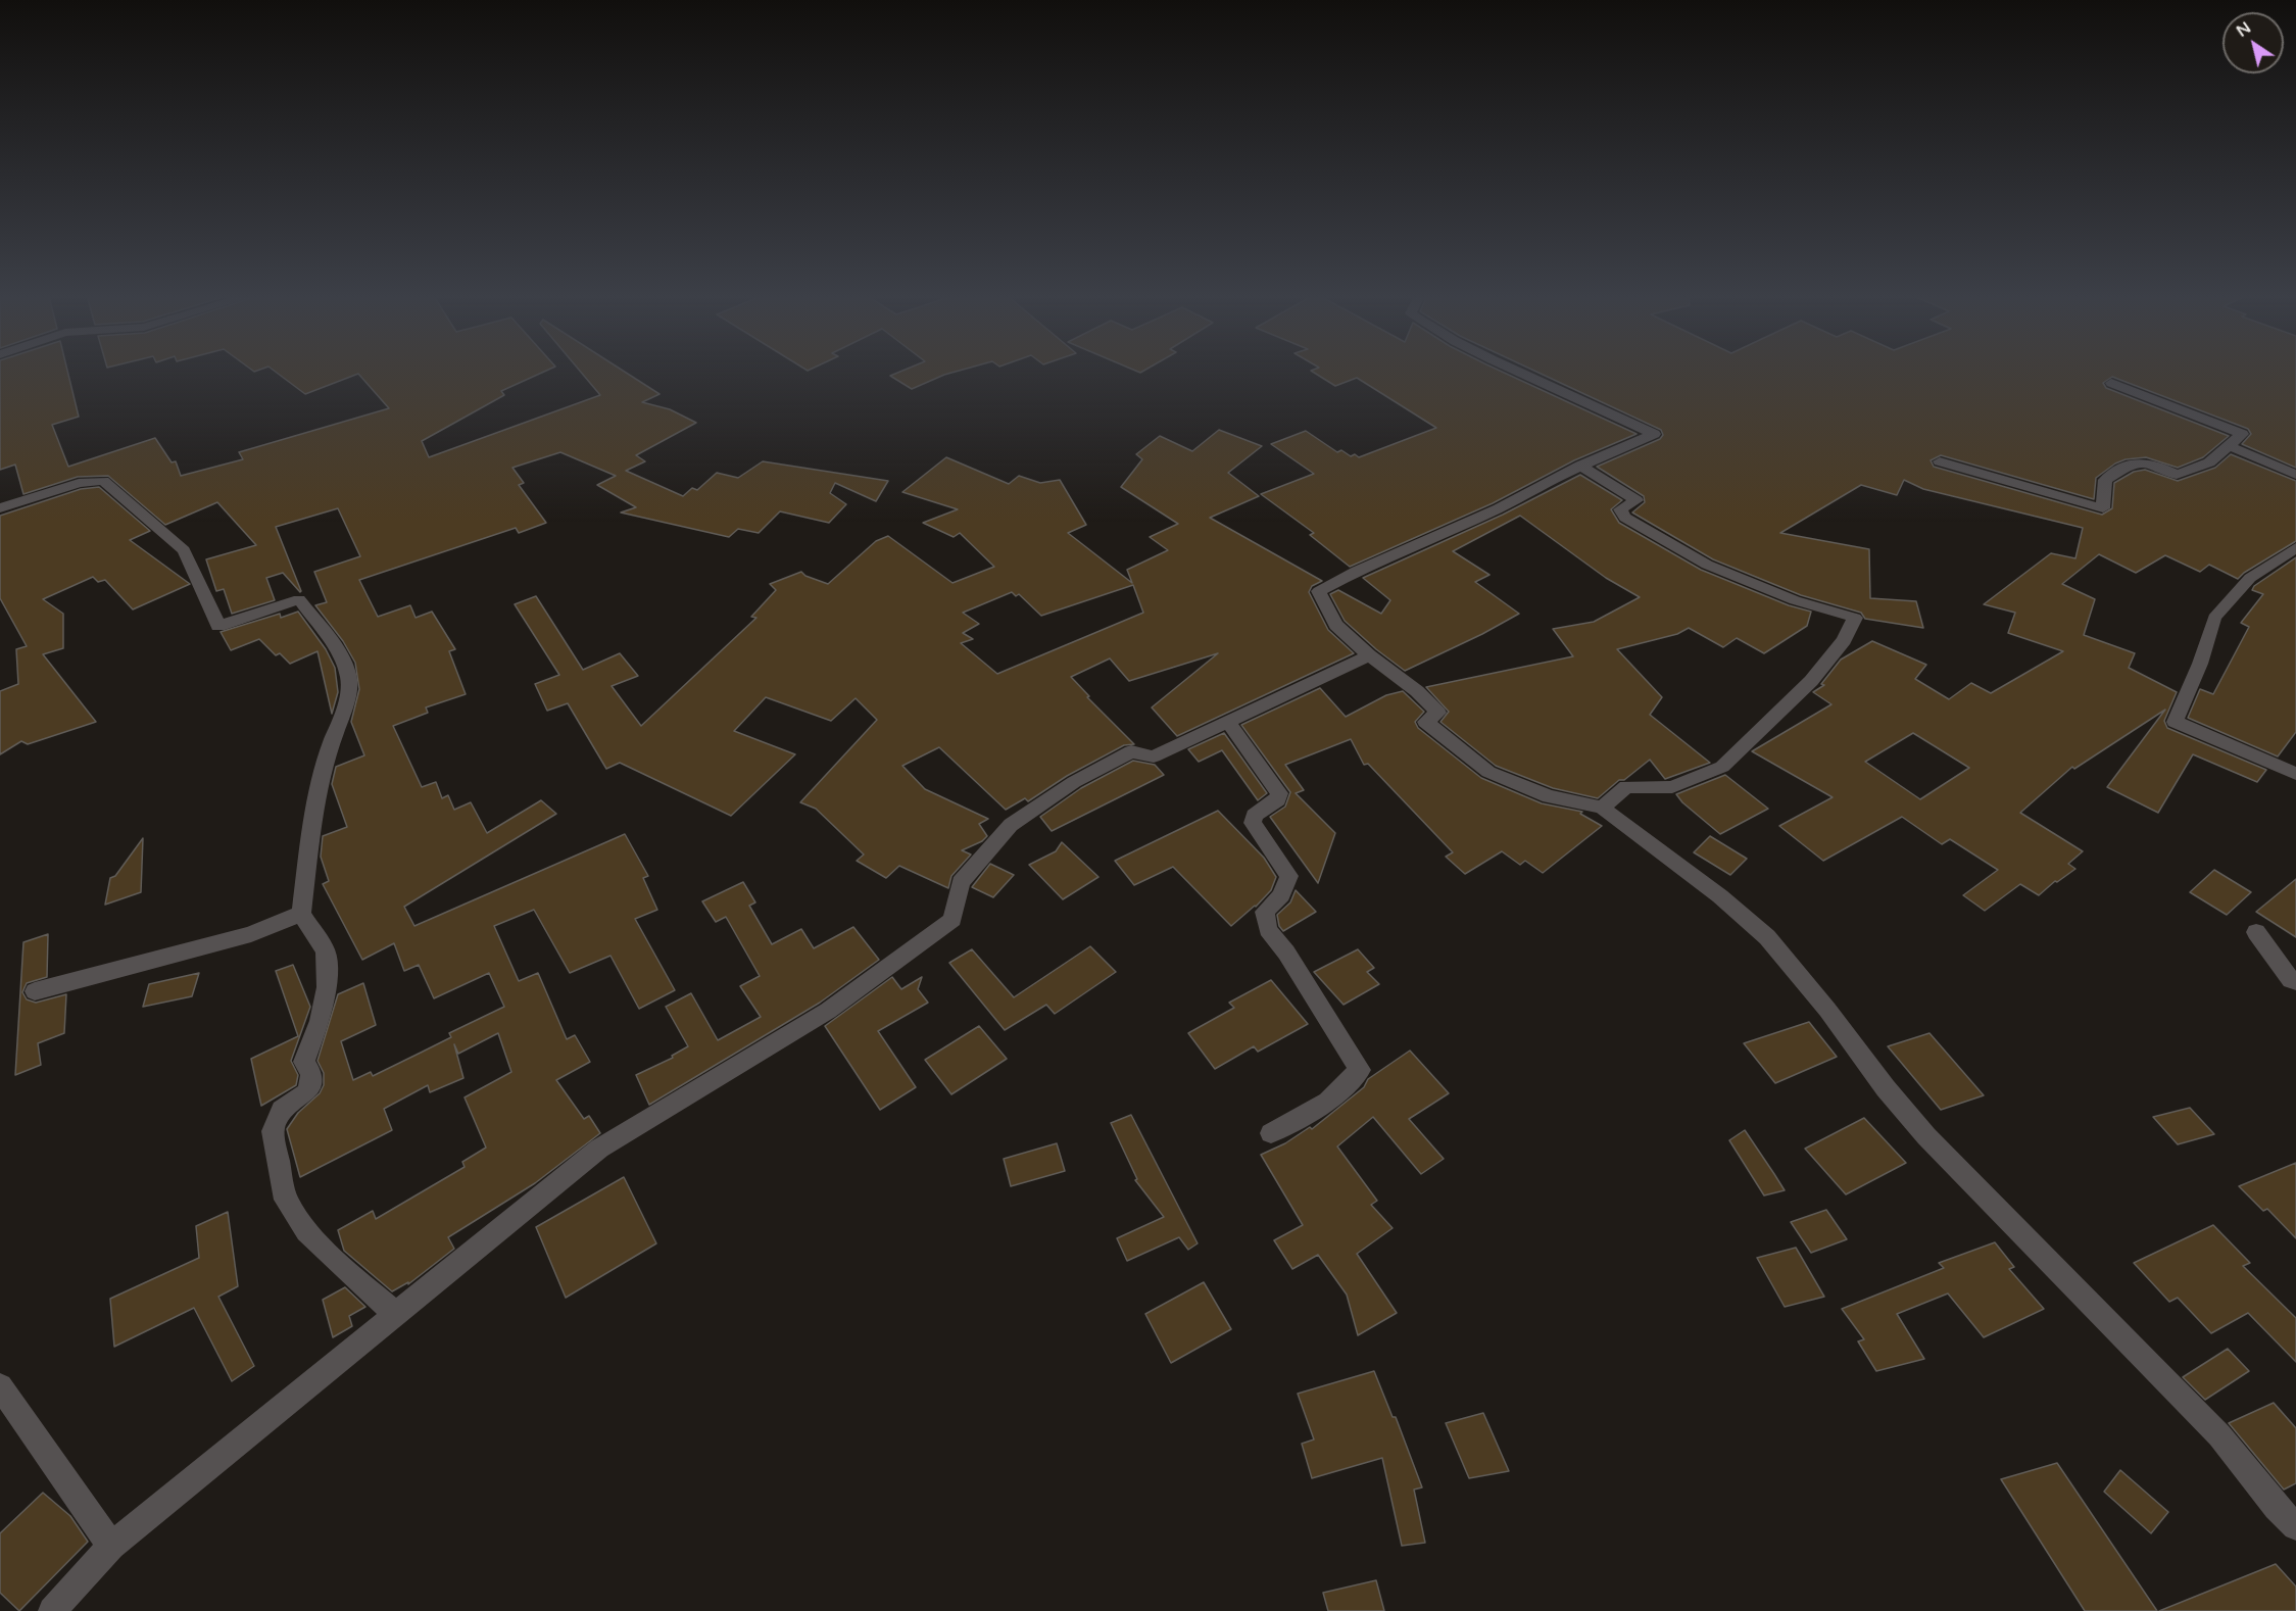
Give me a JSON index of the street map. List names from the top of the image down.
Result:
{
  "north": "top left"
}
